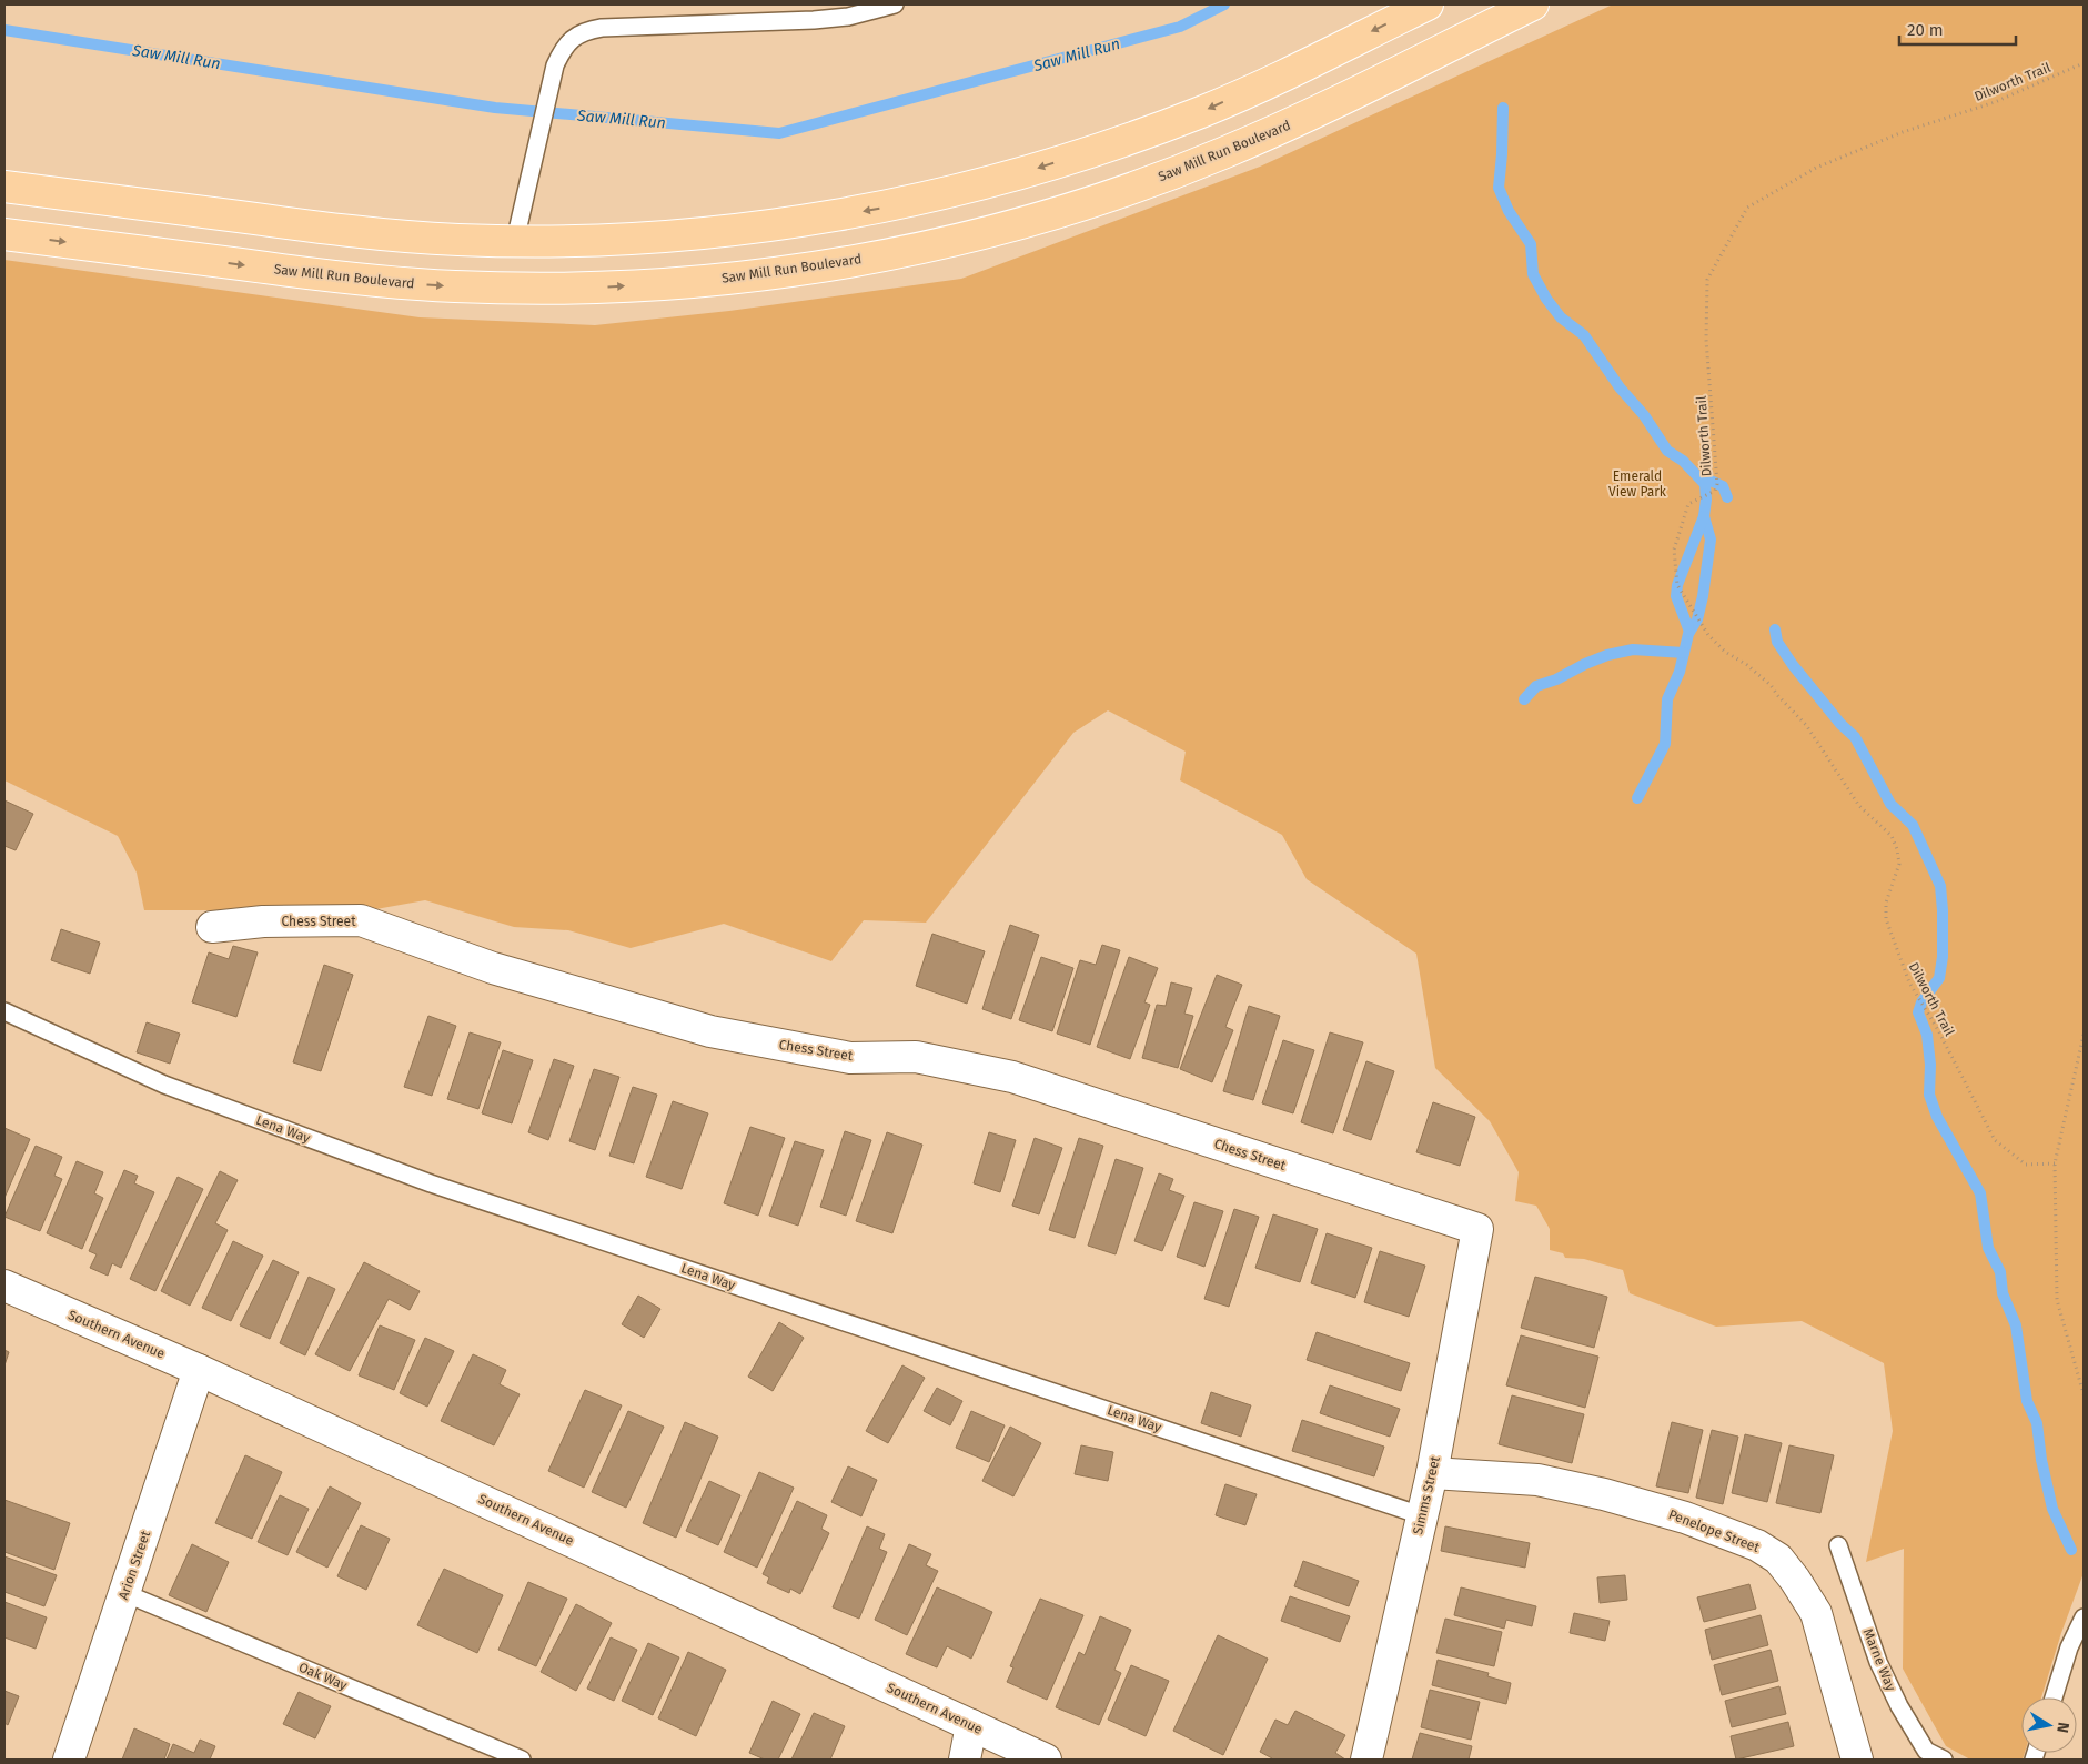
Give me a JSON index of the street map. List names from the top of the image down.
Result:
{
  "streets": {
    "highway": ["Saw Mill Run Boulevard"],
    "street": [
      "Chess Street",
      "Southern Avenue",
      "Simms Street",
      "Penelope Street",
      "Arion Street"
    ],
    "lane": ["Lena Way", "Marne Way", "Oak Way"],
    "path": ["Dilworth Trail"]
  },
  "crossings": [
    ["Chess Street", "Simms Street"],
    ["Lena Way", "Simms Street"],
    ["Southern Avenue", "Arion Street"],
    ["Simms Street", "Penelope Street"],
    ["Arion Street", "Oak Way"]
  ],
  "water": ["Saw Mill Run"],
  "parks": ["Emerald View Park"],
  "scale_bar": "20 m",
  "north": "right"
}
